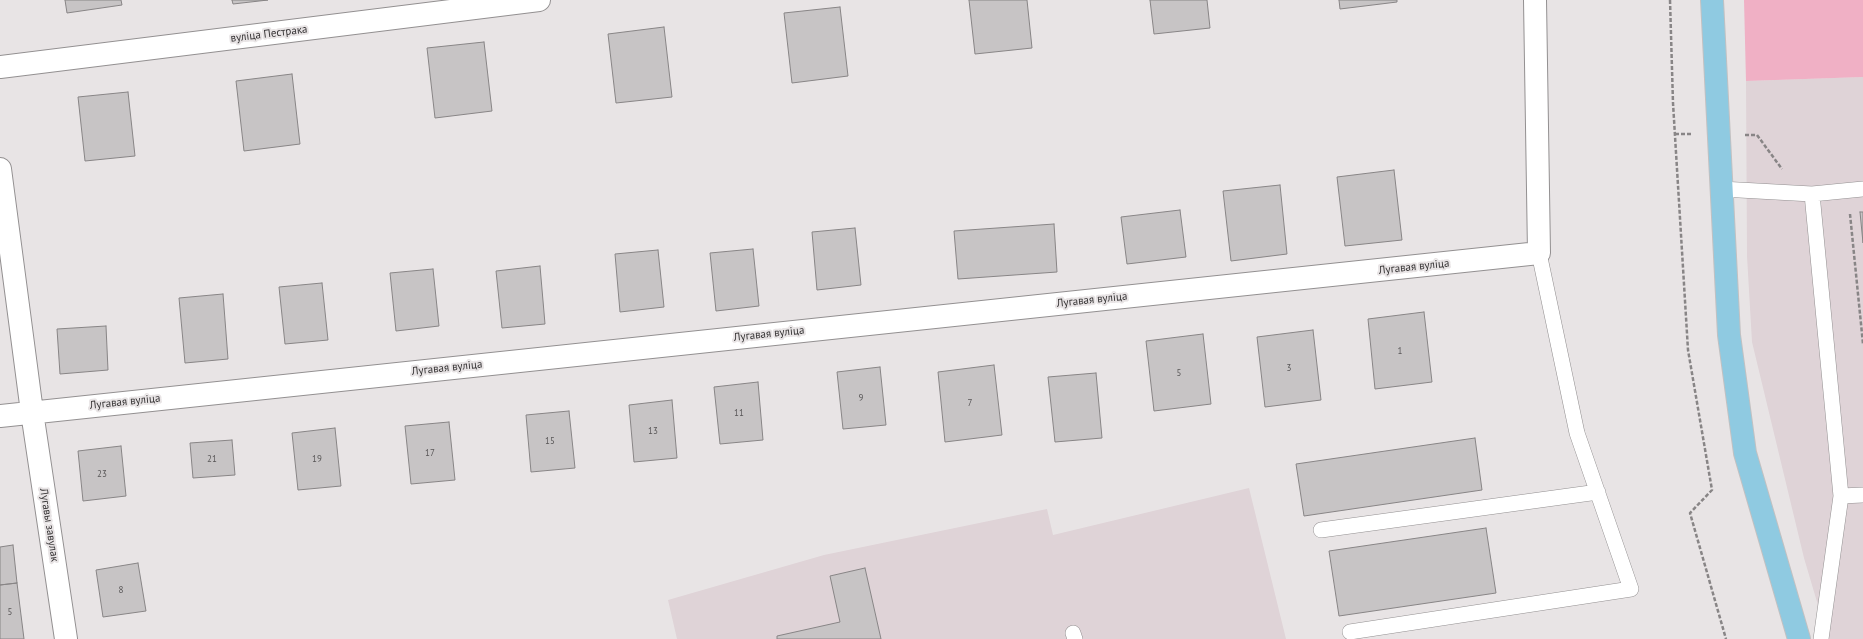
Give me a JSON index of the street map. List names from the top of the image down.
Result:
{
  "streets": {
    "street": ["вуліца Пестрака", "Лугавая вуліца", "Лугавы завулак"]
  },
  "crossings": [
    ["Лугавая вуліца", "Лугавы завулак"]
  ],
  "house_numbers": [
    "1",
    "3",
    "5",
    "9",
    "7",
    "11",
    "13",
    "15",
    "17",
    "21",
    "19",
    "23",
    "8",
    "5"
  ]
}
